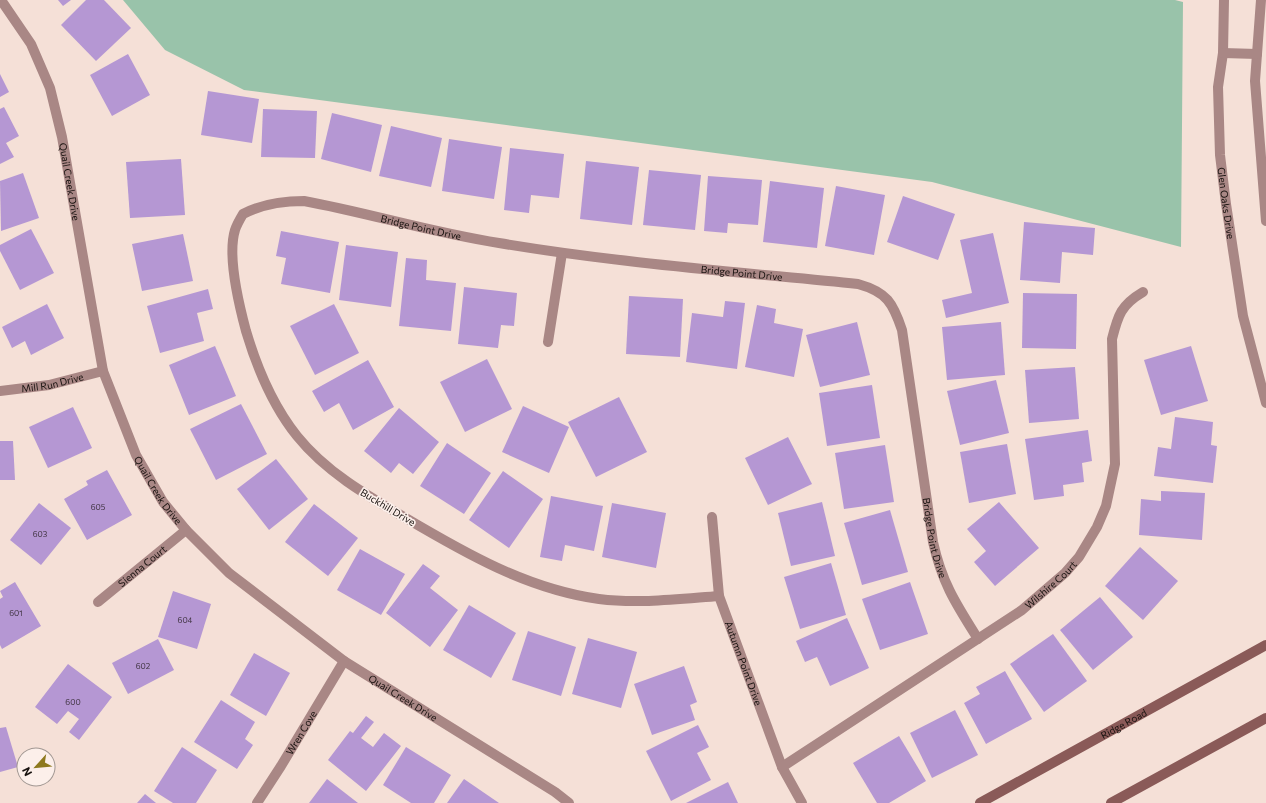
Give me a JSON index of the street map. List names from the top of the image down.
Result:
{
  "streets": {
    "main road": ["Ridge Road"],
    "street": [
      "Quail Creek Drive",
      "Glen Oaks Drive",
      "Bridge Point Drive",
      "Mill Run Drive",
      "Buckhill Drive",
      "Sienna Court",
      "Wilshire Court",
      "Autumn Point Drive",
      "Wren Cove"
    ]
  },
  "crossings": [
    ["Quail Creek Drive", "Mill Run Drive"],
    ["Quail Creek Drive", "Sienna Court"],
    ["Quail Creek Drive", "Wren Cove"],
    ["Bridge Point Drive", "Buckhill Drive"],
    ["Bridge Point Drive", "Wilshire Court"],
    ["Buckhill Drive", "Autumn Point Drive"],
    ["Wilshire Court", "Autumn Point Drive"]
  ],
  "house_numbers": [
    "605",
    "603",
    "601",
    "604",
    "602",
    "600"
  ],
  "north": "bottom left"
}
